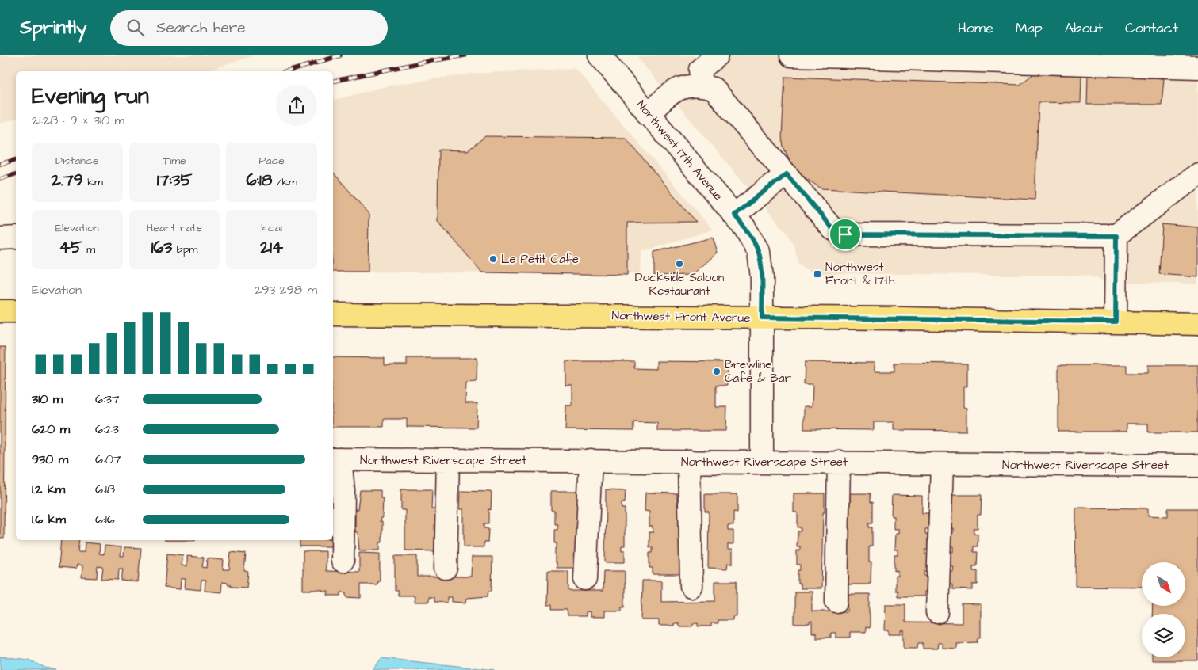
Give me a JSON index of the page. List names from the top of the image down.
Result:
{
  "streets": {
    "main road": ["Northwest Front Avenue"],
    "street": ["Northwest 17th Avenue", "Northwest Riverscape Street"]
  },
  "crossings": [
    ["Northwest 17th Avenue", "Northwest Front Avenue"],
    ["Northwest 17th Avenue", "Northwest Riverscape Street"]
  ],
  "places": {
    "other": ["Le Petit Cafe", "Dockside Saloon Restaurant", "Brewline Cafe & Bar"],
    "transit": ["Northwest Front & 17th"]
  },
  "north": "bottom right",
  "page": {
    "header": "Sprintly",
    "search": "Search here",
    "nav": [
      "Home",
      "Map",
      "About",
      "Contact"
    ],
    "heading": ["Evening run", "21:28 · 9 × 310 m"],
    "stats": [
      ["Distance", "2.79 km"],
      ["Time", "17:35"],
      ["Pace", "6:18 /km"],
      ["Elevation", "45 m"],
      ["Heart rate", "163 bpm"],
      ["kcal", "214"]
    ],
    "chart": ["Elevation", "293–298 m"],
    "list": [
      {
        "name": "310 m",
        "note": "6:37"
      },
      {
        "name": "620 m",
        "note": "6:23"
      },
      {
        "name": "930 m",
        "note": "6:07"
      },
      {
        "name": "1.2 km",
        "note": "6:18"
      },
      {
        "name": "1.6 km",
        "note": "6:16"
      }
    ]
  }
}
